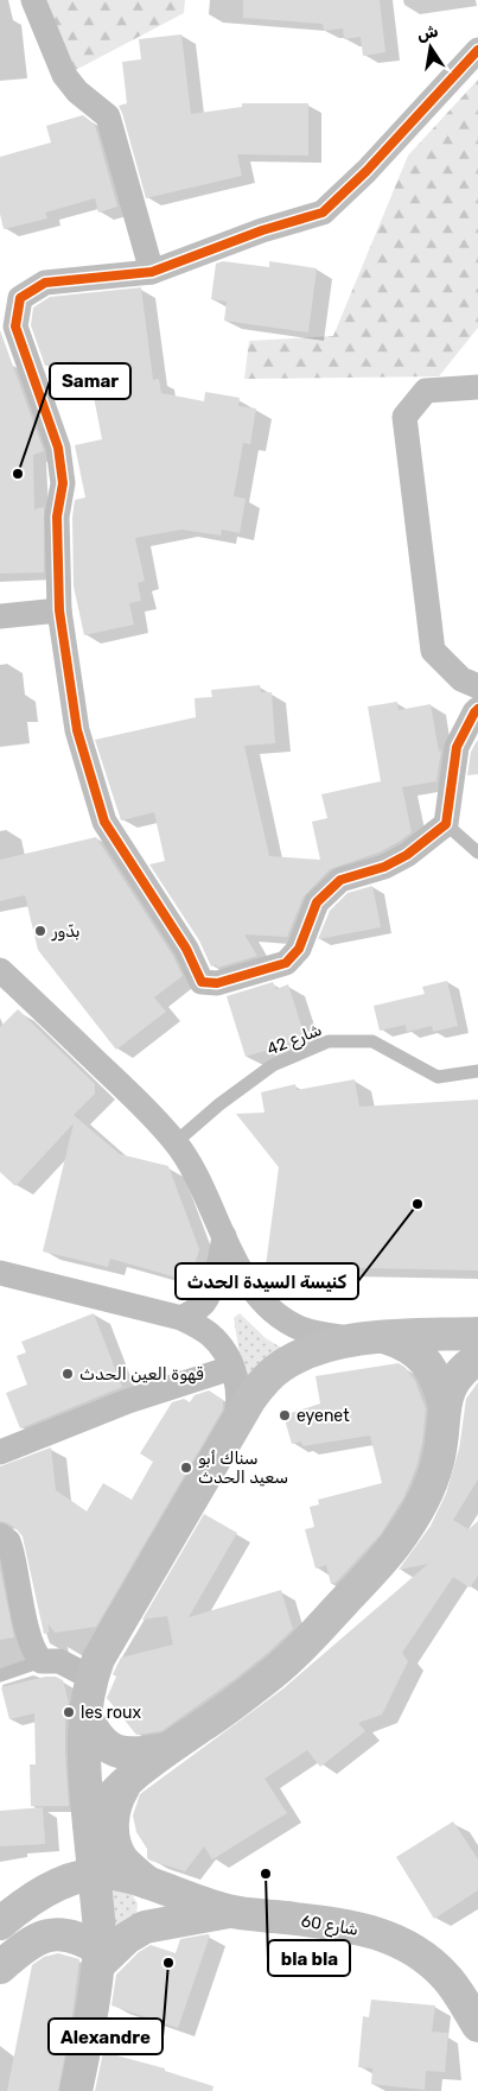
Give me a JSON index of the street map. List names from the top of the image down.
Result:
{
  "streets": {
    "street": ["شارع 60"],
    "lane": ["شارع 42"]
  },
  "places": [
    "Samar",
    "بدّور",
    "كنيسة السيدة الحدث",
    "قهوة العين الحدث",
    "eyenet",
    "سناك أبو سعيد الحدث",
    "les roux",
    "bla bla",
    "Alexandre"
  ],
  "north": "top"
}
